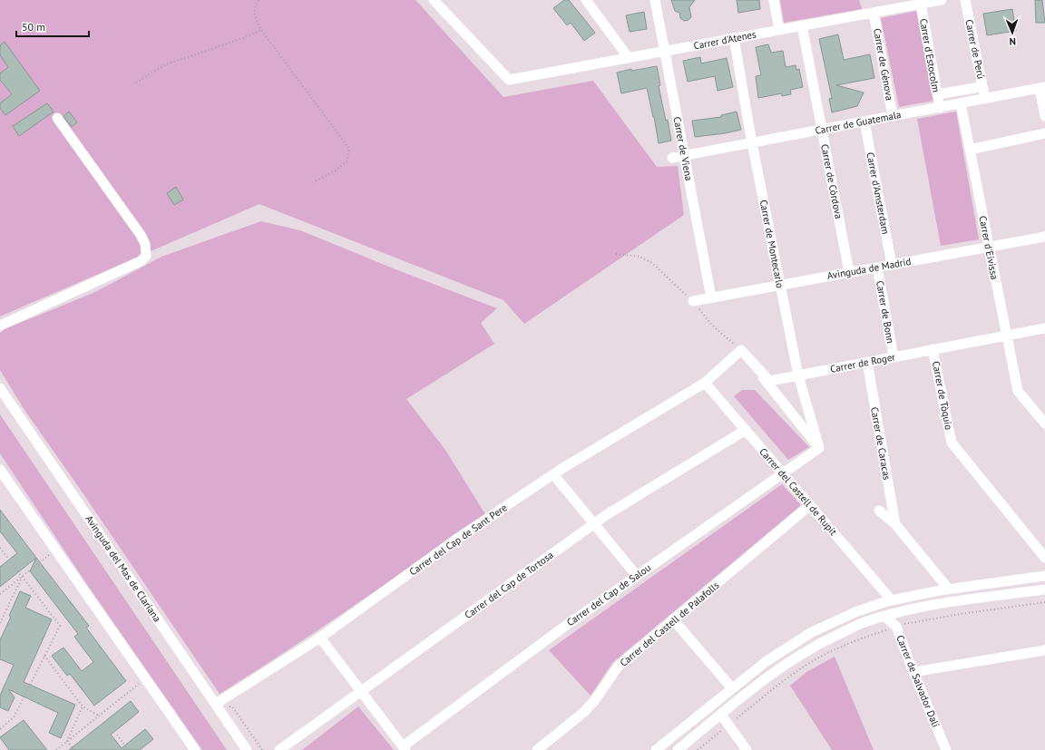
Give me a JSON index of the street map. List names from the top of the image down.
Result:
{
  "streets": {
    "street": [
      "Carrer d'Atenes",
      "Carrer de Perú",
      "Carrer d'Estocolm",
      "Carrer de Gènova",
      "Carrer de Guatemala",
      "Carrer de Viena",
      "Carrer de Còrdova",
      "Carrer d'Amsterdam",
      "Carrer de Montecarlo",
      "Carrer d'Eivissa",
      "Avinguda de Madrid",
      "Carrer de Bonn",
      "Carrer de Roger",
      "Carrer de Tòquio",
      "Carrer de Caracas",
      "Carrer del Castell de Rupit",
      "Carrer del Cap de Sant Pere",
      "Avinguda del Mas de Clariana",
      "Carrer del Cap de Tortosa",
      "Carrer del Cap de Salou",
      "Carrer del Castell de Palafolls",
      "Carrer de Salvador Dalí"
    ]
  },
  "crossings": [
    ["Carrer d'Atenes", "Carrer d'Estocolm"],
    ["Carrer d'Atenes", "Carrer de Gènova"],
    ["Carrer d'Atenes", "Carrer de Viena"],
    ["Carrer d'Atenes", "Carrer de Còrdova"],
    ["Carrer d'Atenes", "Carrer de Montecarlo"],
    ["Carrer de Perú", "Carrer de Guatemala"],
    ["Carrer d'Estocolm", "Carrer de Guatemala"],
    ["Carrer de Gènova", "Carrer de Guatemala"],
    ["Carrer de Guatemala", "Carrer de Viena"],
    ["Carrer de Guatemala", "Carrer de Còrdova"],
    ["Carrer de Guatemala", "Carrer d'Amsterdam"],
    ["Carrer de Guatemala", "Carrer de Montecarlo"],
    ["Carrer de Guatemala", "Carrer d'Eivissa"],
    ["Carrer de Viena", "Avinguda de Madrid"],
    ["Carrer de Còrdova", "Avinguda de Madrid"],
    ["Carrer d'Amsterdam", "Avinguda de Madrid"],
    ["Carrer de Montecarlo", "Avinguda de Madrid"],
    ["Carrer de Montecarlo", "Carrer de Roger"],
    ["Carrer de Montecarlo", "Carrer del Cap de Salou"],
    ["Carrer d'Eivissa", "Avinguda de Madrid"],
    ["Carrer d'Eivissa", "Carrer de Roger"],
    ["Avinguda de Madrid", "Carrer de Bonn"],
    ["Carrer de Bonn", "Carrer de Roger"],
    ["Carrer de Roger", "Carrer de Tòquio"],
    ["Carrer de Roger", "Carrer de Caracas"],
    ["Carrer del Castell de Rupit", "Carrer del Cap de Sant Pere"],
    ["Carrer del Castell de Rupit", "Carrer del Cap de Tortosa"],
    ["Carrer del Castell de Rupit", "Carrer del Cap de Salou"],
    ["Carrer del Castell de Rupit", "Carrer del Castell de Palafolls"],
    ["Carrer del Cap de Sant Pere", "Avinguda del Mas de Clariana"]
  ],
  "scale_bar": "50 m",
  "north": "bottom"
}
